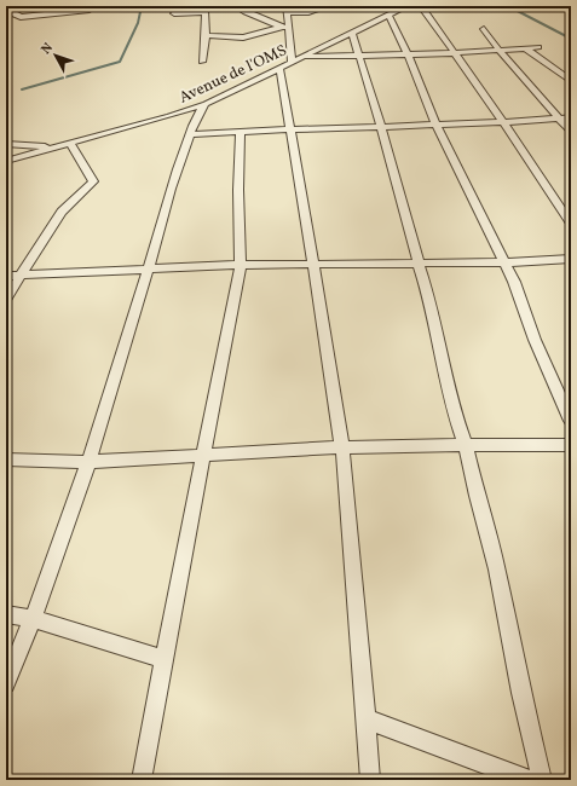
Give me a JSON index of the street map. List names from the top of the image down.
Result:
{
  "streets": {
    "street": ["Avenue de l'OMS"]
  },
  "north": "top left"
}
